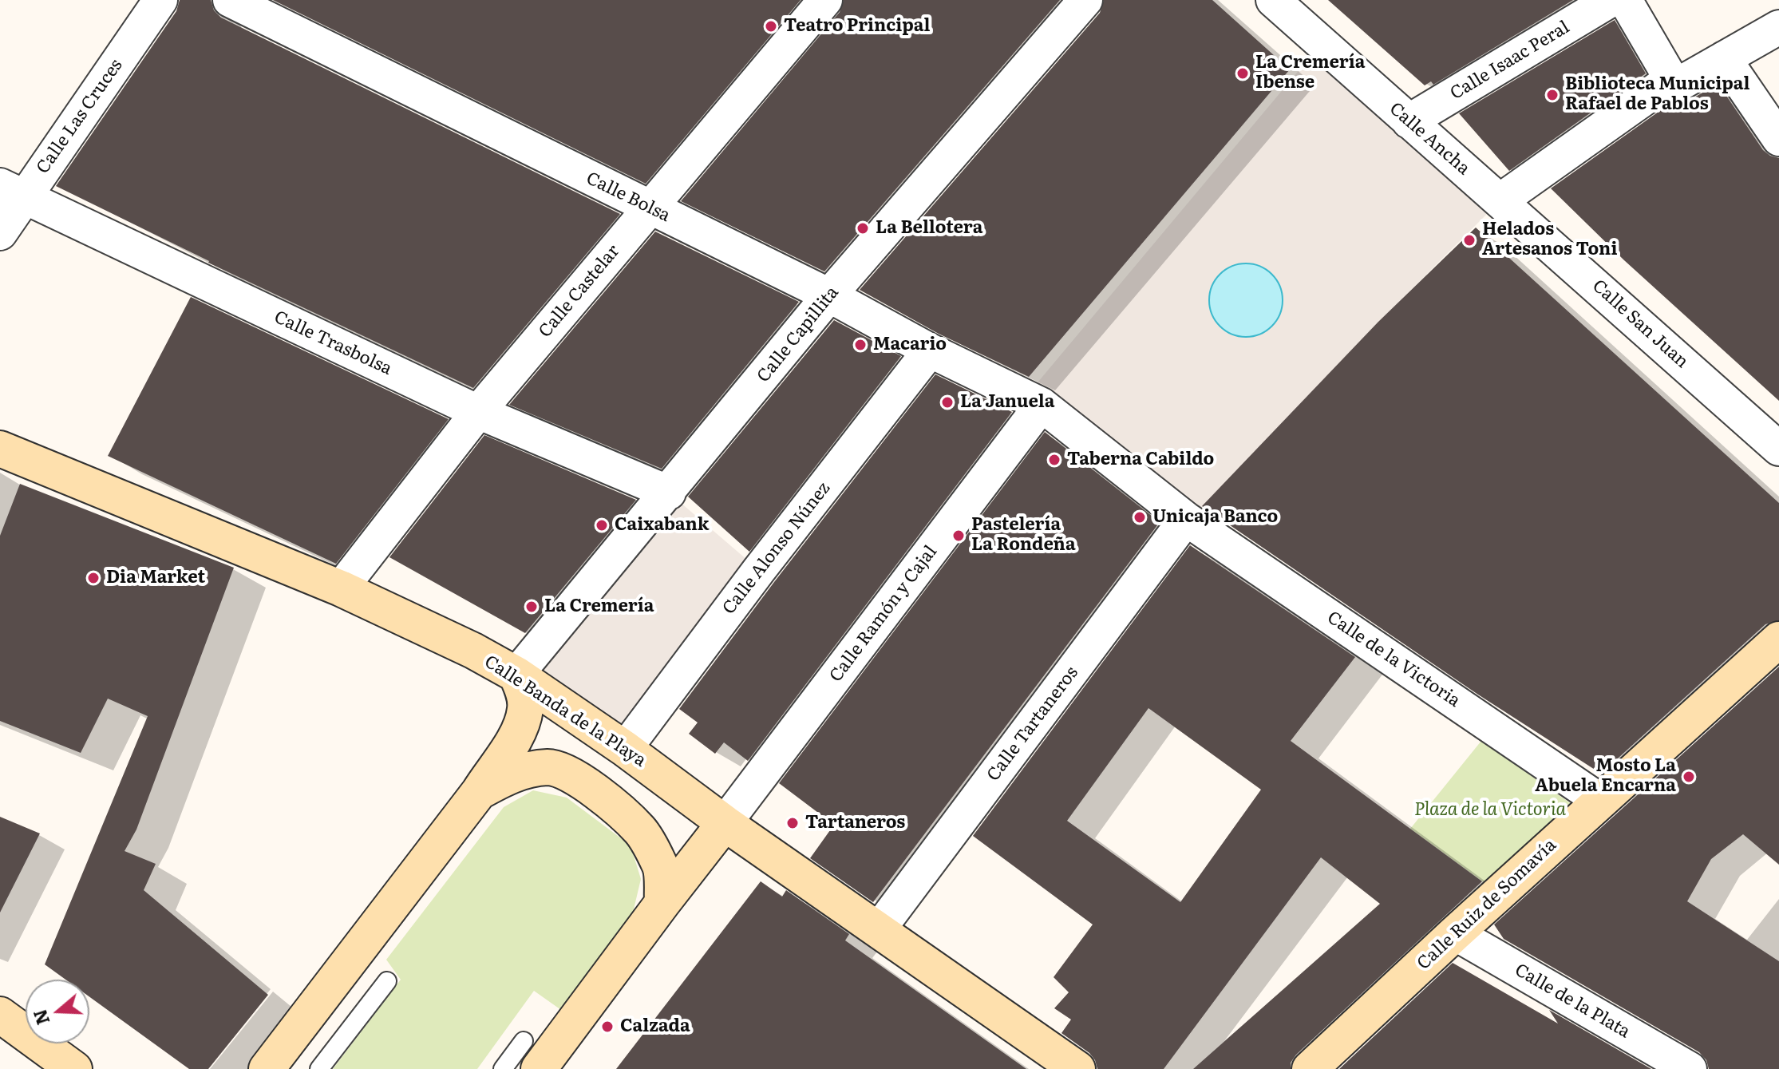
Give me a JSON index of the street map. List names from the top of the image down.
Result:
{
  "streets": {
    "street": [
      "Calle Isaac Peral",
      "Calle Las Cruces",
      "Calle Ancha",
      "Calle Bolsa",
      "Calle Castelar",
      "Calle San Juan",
      "Calle Capillita",
      "Calle Trasbolsa",
      "Calle Alonso Núnez",
      "Calle Ramón y Cajal",
      "Calle de la Victoria",
      "Calle Banda de la Playa",
      "Calle Tartaneros",
      "Calle Ruiz de Somavía",
      "Calle de la Plata"
    ]
  },
  "crossings": [
    ["Calle Isaac Peral", "Calle Ancha"],
    ["Calle Las Cruces", "Calle Trasbolsa"],
    ["Calle Ancha", "Calle San Juan"],
    ["Calle Bolsa", "Calle Castelar"],
    ["Calle Bolsa", "Calle Capillita"],
    ["Calle Bolsa", "Calle Alonso Núnez"],
    ["Calle Bolsa", "Calle Ramón y Cajal"],
    ["Calle Bolsa", "Calle de la Victoria"],
    ["Calle Castelar", "Calle Trasbolsa"],
    ["Calle Castelar", "Calle Banda de la Playa"],
    ["Calle Capillita", "Calle Trasbolsa"],
    ["Calle Capillita", "Calle Banda de la Playa"],
    ["Calle Alonso Núnez", "Calle Banda de la Playa"],
    ["Calle Ramón y Cajal", "Calle de la Victoria"],
    ["Calle Ramón y Cajal", "Calle Banda de la Playa"],
    ["Calle de la Victoria", "Calle Tartaneros"],
    ["Calle de la Victoria", "Calle Ruiz de Somavía"],
    ["Calle Banda de la Playa", "Calle Tartaneros"],
    ["Calle Ruiz de Somavía", "Calle de la Plata"]
  ],
  "parks": ["Plaza de la Victoria"],
  "places": [
    "Teatro Principal",
    "La Cremería Ibense",
    "Biblioteca Municipal Rafael de Pablos",
    "La Bellotera",
    "Helados Artesanos Toni",
    "Macario",
    "La Januela",
    "Taberna Cabildo",
    "Unicaja Banco",
    "Caixabank",
    "Pastelería La Rondeña",
    "Dia Market",
    "La Cremería",
    "Mosto La Abuela Encarna",
    "Tartaneros",
    "Calzada"
  ],
  "north": "left"
}
